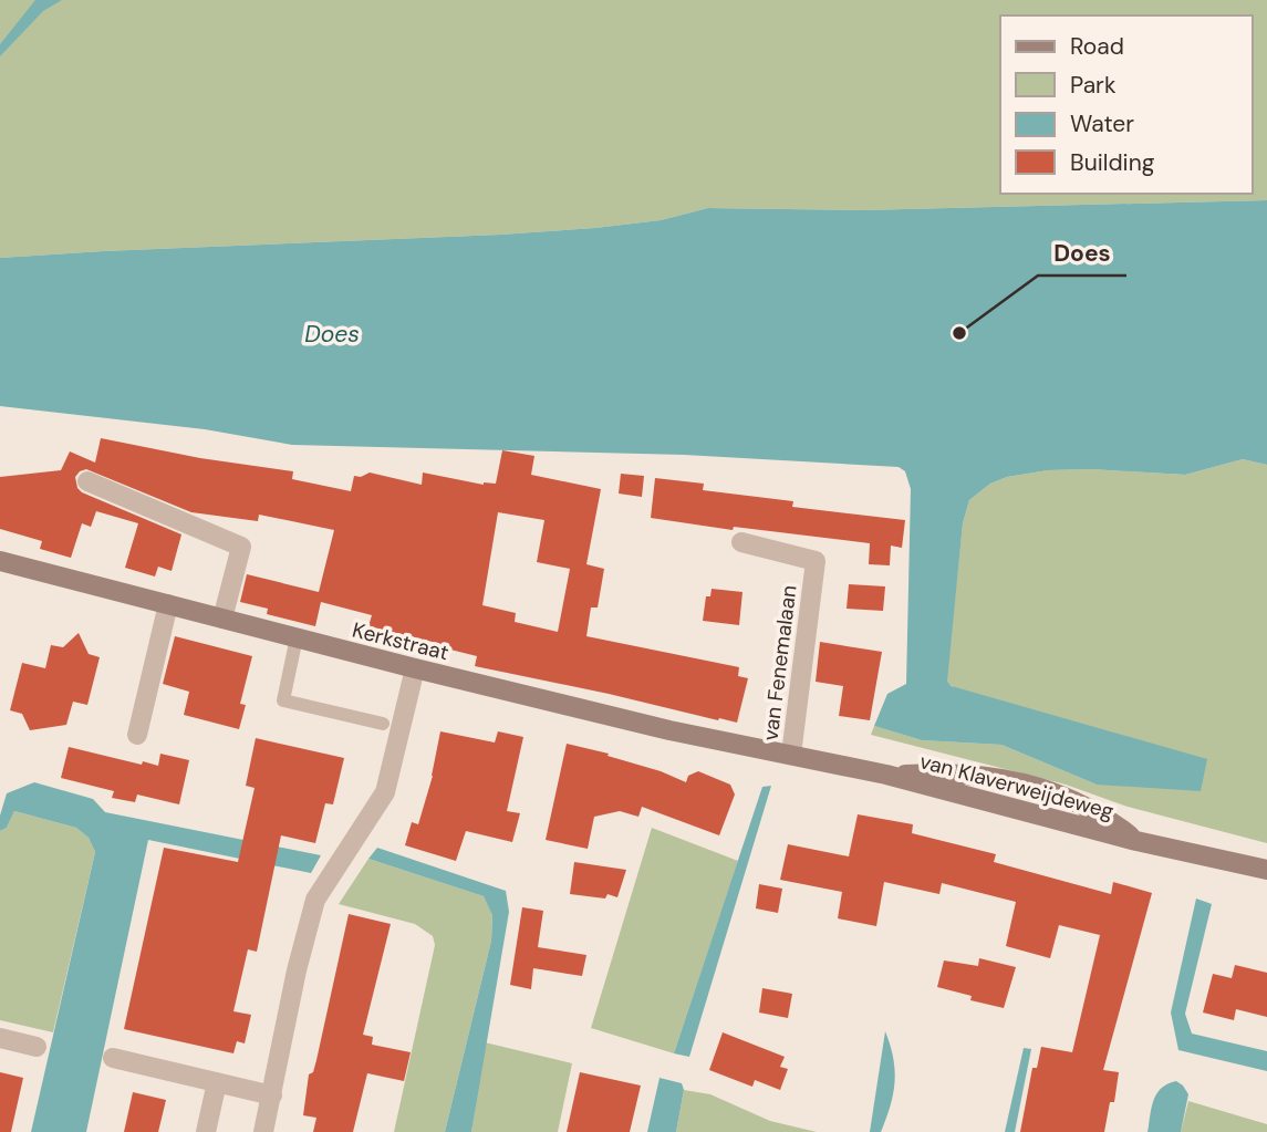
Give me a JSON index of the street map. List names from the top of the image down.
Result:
{
  "streets": {
    "street": ["Kerkstraat", "van Fenemalaan", "van Klaverweijdeweg"]
  },
  "crossings": [
    ["Kerkstraat", "van Fenemalaan"],
    ["Kerkstraat", "van Klaverweijdeweg"],
    ["van Fenemalaan", "van Klaverweijdeweg"]
  ],
  "water": ["Does"],
  "places": ["Does"],
  "legend": [
    "Road",
    "Park",
    "Water",
    "Building"
  ]
}
